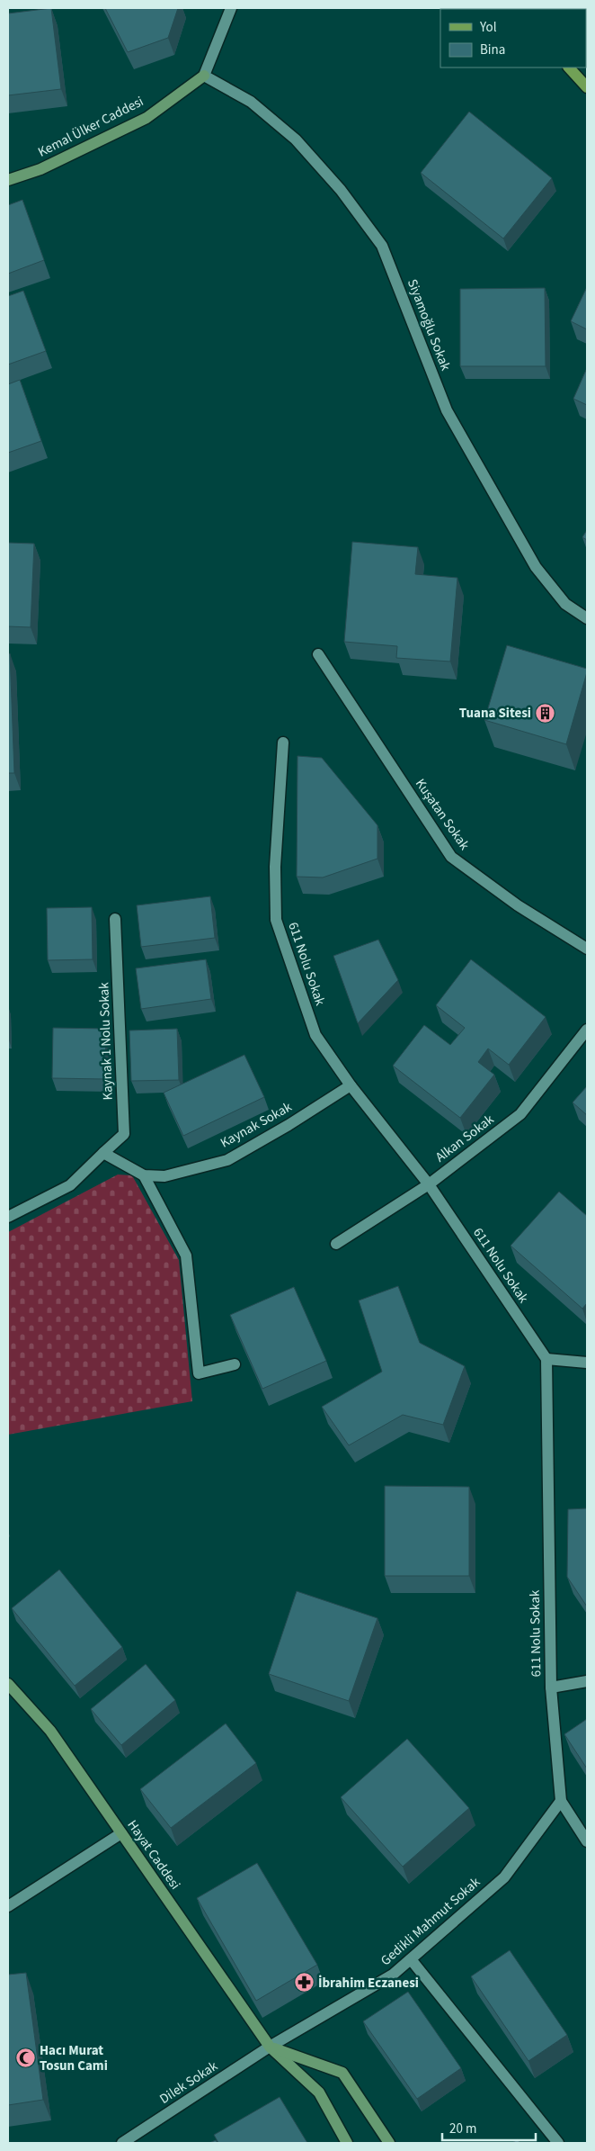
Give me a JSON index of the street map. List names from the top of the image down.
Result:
{
  "streets": {
    "street": [
      "Kemal Ülker Caddesi",
      "Siyamoğlu Sokak",
      "Kuşatan Sokak",
      "611 Nolu Sokak",
      "Kaynak 1 Nolu Sokak",
      "Kaynak Sokak",
      "Alkan Sokak",
      "Hayat Caddesi",
      "Gedikli Mahmut Sokak",
      "Dilek Sokak"
    ]
  },
  "crossings": [
    ["Kemal Ülker Caddesi", "Siyamoğlu Sokak"],
    ["611 Nolu Sokak", "Kaynak Sokak"],
    ["611 Nolu Sokak", "Alkan Sokak"],
    ["611 Nolu Sokak", "Gedikli Mahmut Sokak"],
    ["Kaynak 1 Nolu Sokak", "Kaynak Sokak"],
    ["Hayat Caddesi", "Gedikli Mahmut Sokak"],
    ["Hayat Caddesi", "Dilek Sokak"],
    ["Gedikli Mahmut Sokak", "Dilek Sokak"]
  ],
  "places": {
    "building": ["Tuana Sitesi"],
    "pharmacy": ["İbrahim Eczanesi"],
    "mosque": ["Hacı Murat Tosun Cami"]
  },
  "legend": ["Yol", "Bina"],
  "scale_bar": "20 m"
}
